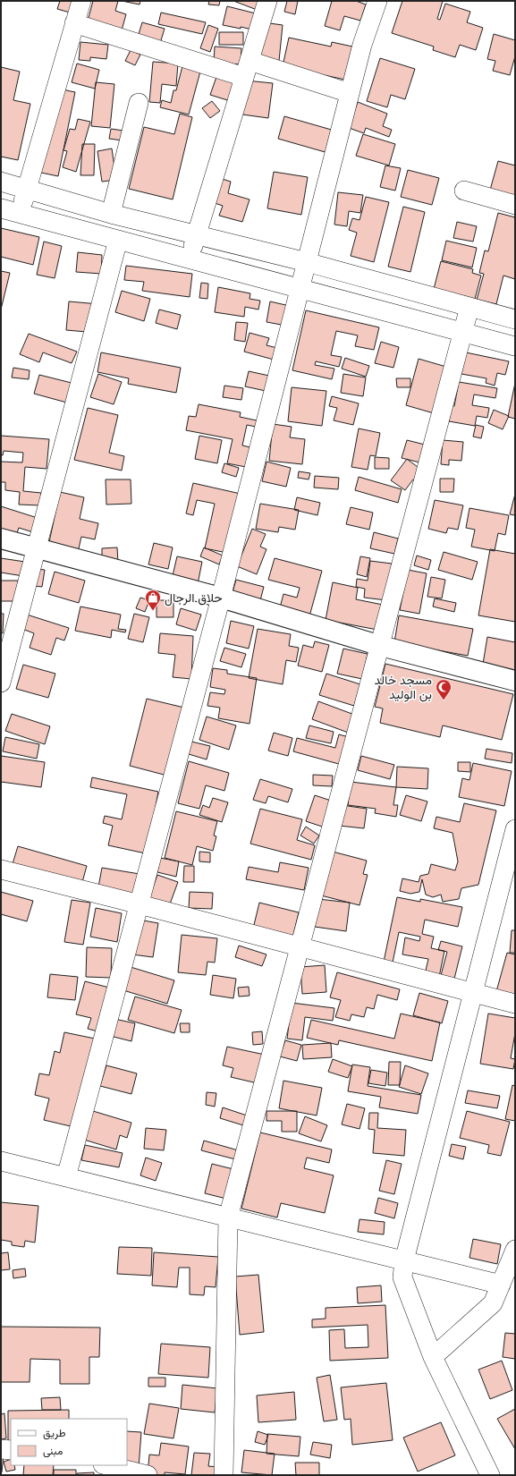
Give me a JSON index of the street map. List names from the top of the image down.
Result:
{
  "places": {
    "shop": ["حلاق الرجال"],
    "mosque": ["مسجد خالد بن الوليد"]
  },
  "legend": ["طريق", "مبنى"]
}
